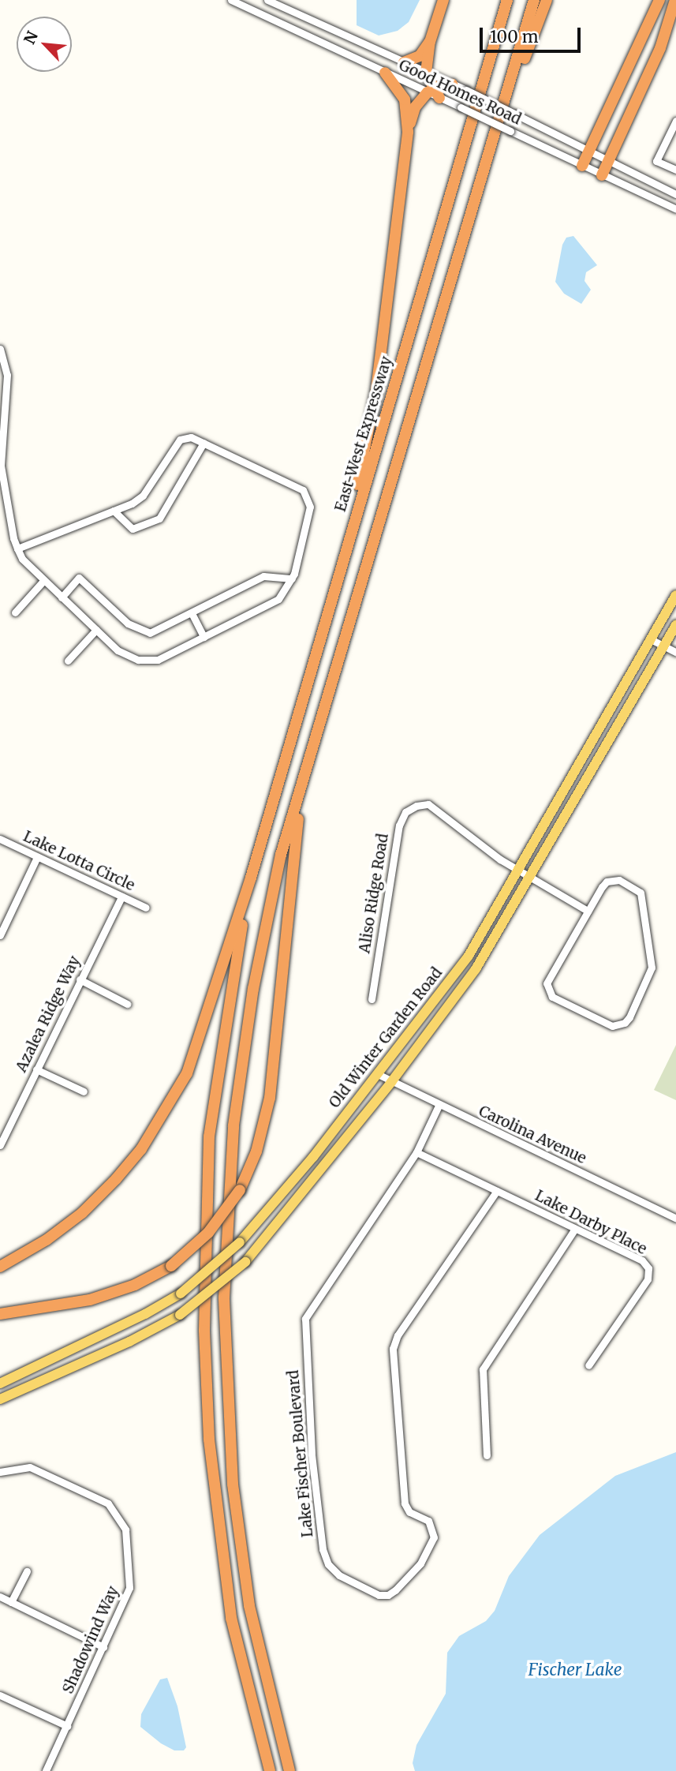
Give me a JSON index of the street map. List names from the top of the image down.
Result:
{
  "streets": {
    "highway": ["East-West Expressway"],
    "main road": ["Old Winter Garden Road"],
    "street": [
      "Good Homes Road",
      "Lake Lotta Circle",
      "Aliso Ridge Road",
      "Azalea Ridge Way",
      "Carolina Avenue",
      "Lake Darby Place",
      "Lake Fischer Boulevard",
      "Shadowind Way"
    ]
  },
  "crossings": [
    ["Lake Lotta Circle", "Azalea Ridge Way"],
    ["Aliso Ridge Road", "Old Winter Garden Road"],
    ["Old Winter Garden Road", "Carolina Avenue"],
    ["Carolina Avenue", "Lake Fischer Boulevard"],
    ["Lake Darby Place", "Lake Fischer Boulevard"]
  ],
  "water": ["Fischer Lake"],
  "scale_bar": "100 m",
  "north": "top left"
}
